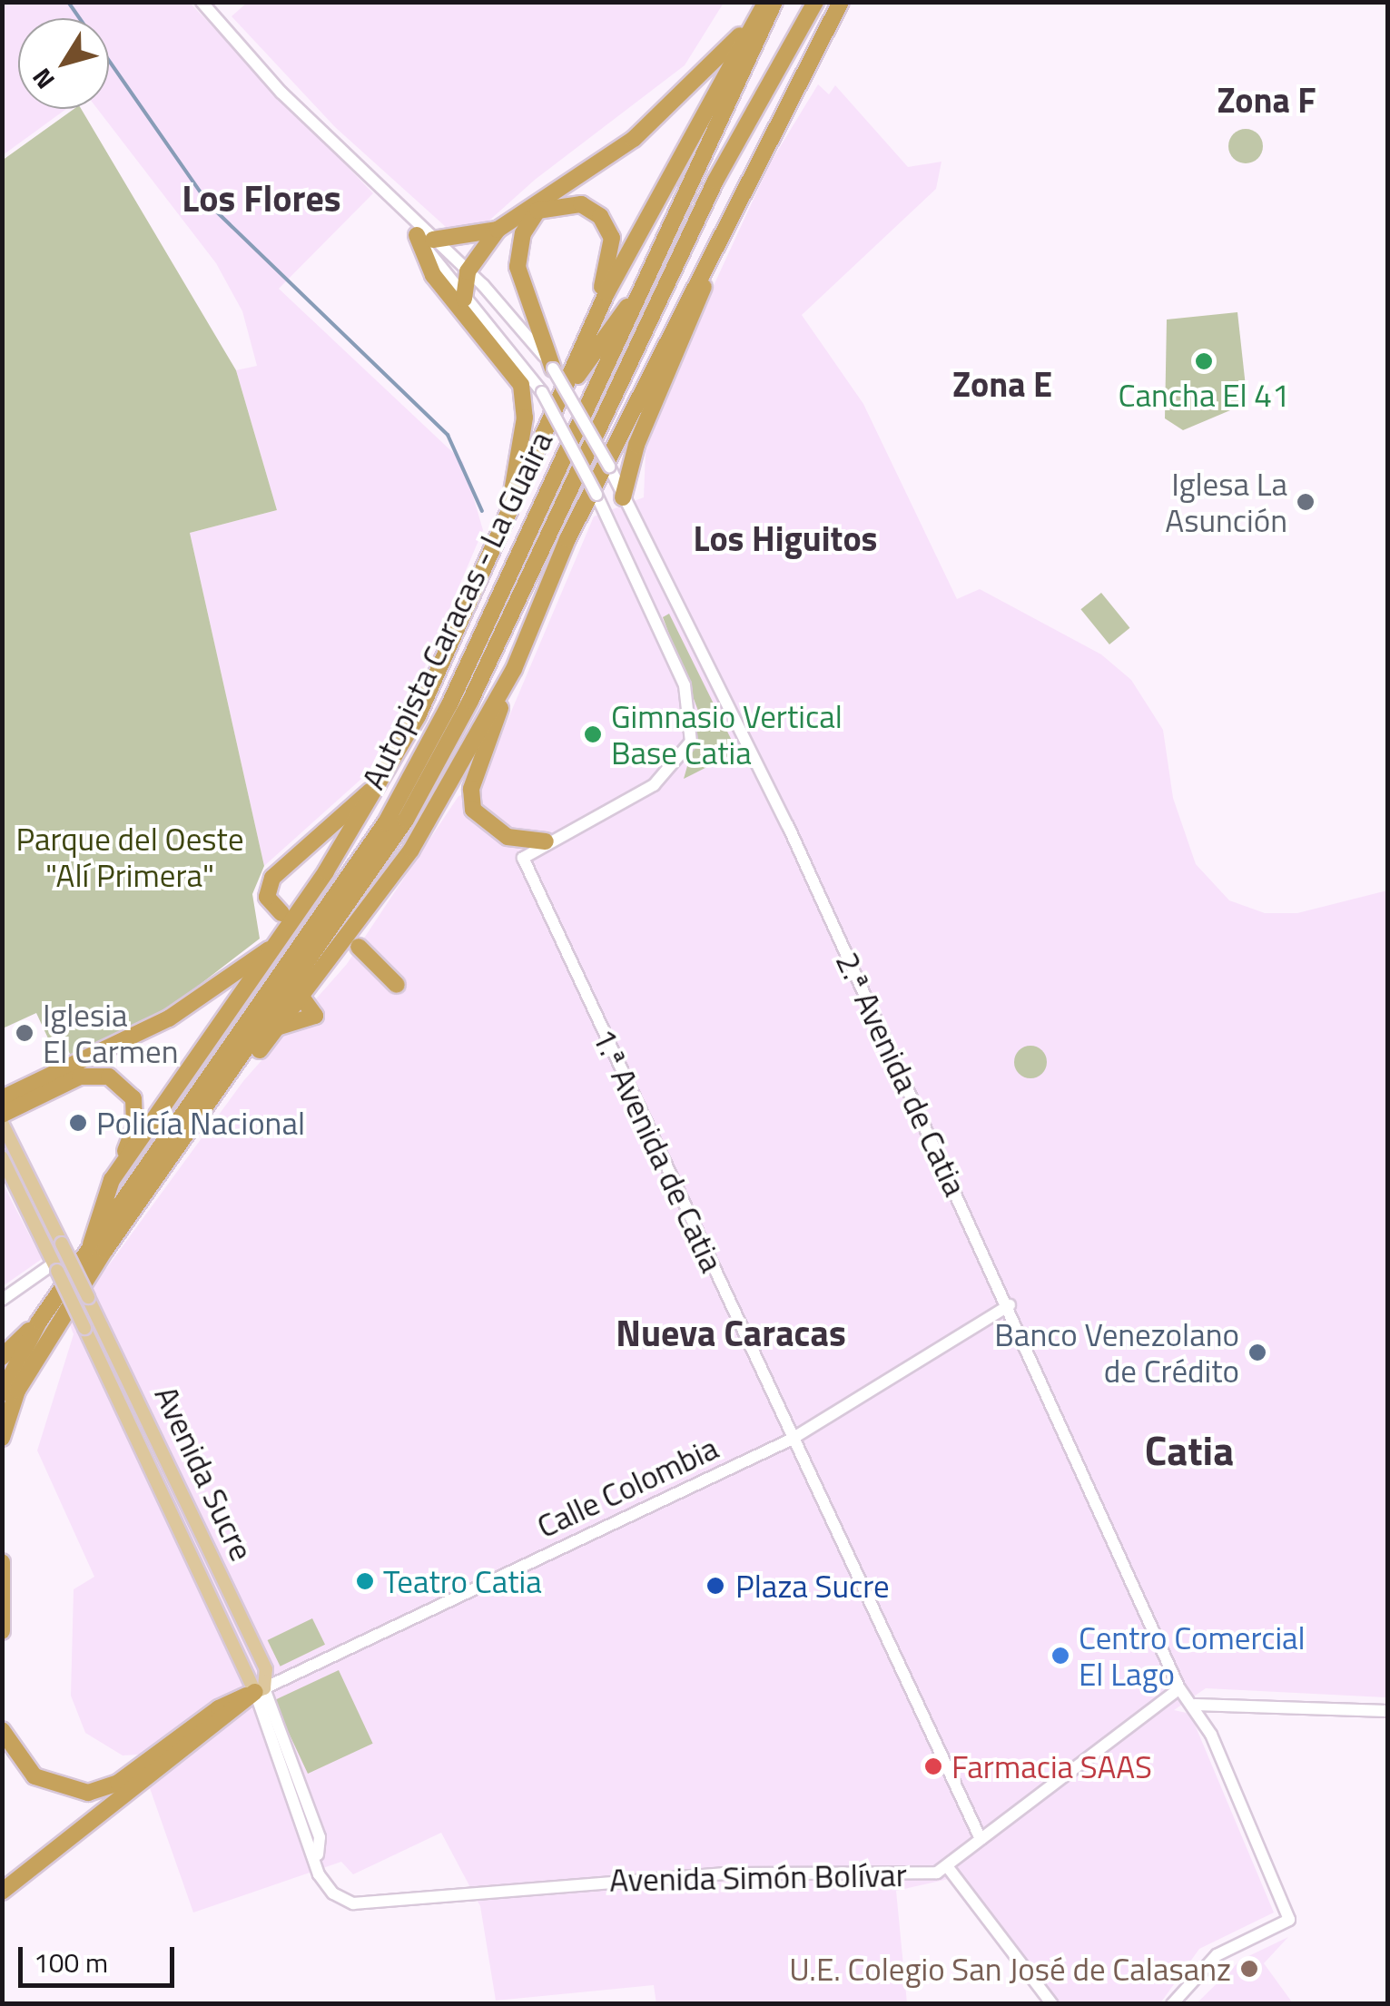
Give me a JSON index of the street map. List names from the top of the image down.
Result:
{
  "streets": {
    "highway": ["Autopista Caracas - La Guaira"],
    "main road": ["Avenida Sucre"],
    "street": [
      "2.ª Avenida de Catia",
      "1.ª Avenida de Catia",
      "Calle Colombia",
      "Avenida Simón Bolívar"
    ]
  },
  "crossings": [
    ["2.ª Avenida de Catia", "Calle Colombia"],
    ["2.ª Avenida de Catia", "Avenida Simón Bolívar"],
    ["1.ª Avenida de Catia", "Calle Colombia"],
    ["1.ª Avenida de Catia", "Avenida Simón Bolívar"],
    ["Avenida Sucre", "Calle Colombia"],
    ["Avenida Sucre", "Avenida Simón Bolívar"]
  ],
  "districts": [
    "Zona F",
    "Los Flores",
    "Zona E",
    "Los Higuitos",
    "Nueva Caracas",
    "Catia"
  ],
  "parks": ["Parque del Oeste \"Alí Primera\""],
  "places": [
    "Cancha El 41",
    "Iglesa La Asunción",
    "Gimnasio Vertical Base Catia",
    "Iglesia El Carmen",
    "Policía Nacional",
    "Banco Venezolano de Crédito",
    "Teatro Catia",
    "Plaza Sucre",
    "Centro Comercial El Lago",
    "Farmacia SAAS",
    "U.E. Colegio San José de Calasanz"
  ],
  "scale_bar": "100 m",
  "north": "bottom left"
}
